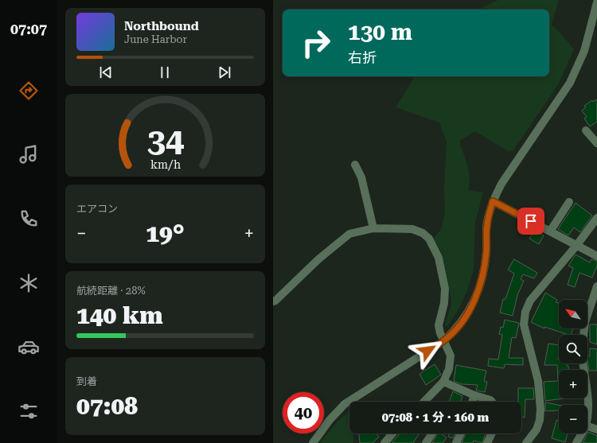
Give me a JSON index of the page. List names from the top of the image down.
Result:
{
  "north": "top left",
  "page": {
    "tabs": "07:07",
    "turn": ["130 m", "右折"],
    "song": ["Northbound", "June Harbor"],
    "tile": [
      "エアコン",
      ["航続距離 · 28%", "140 km"],
      ["到着", "07:08"]
    ],
    "heat": ["−", "19°", "+"],
    "map_buttons": ["+", "−"],
    "limit": "40",
    "trip": "07:08 · 1 分 · 160 m",
    "gauge": ["34", "km/h"]
  }
}
